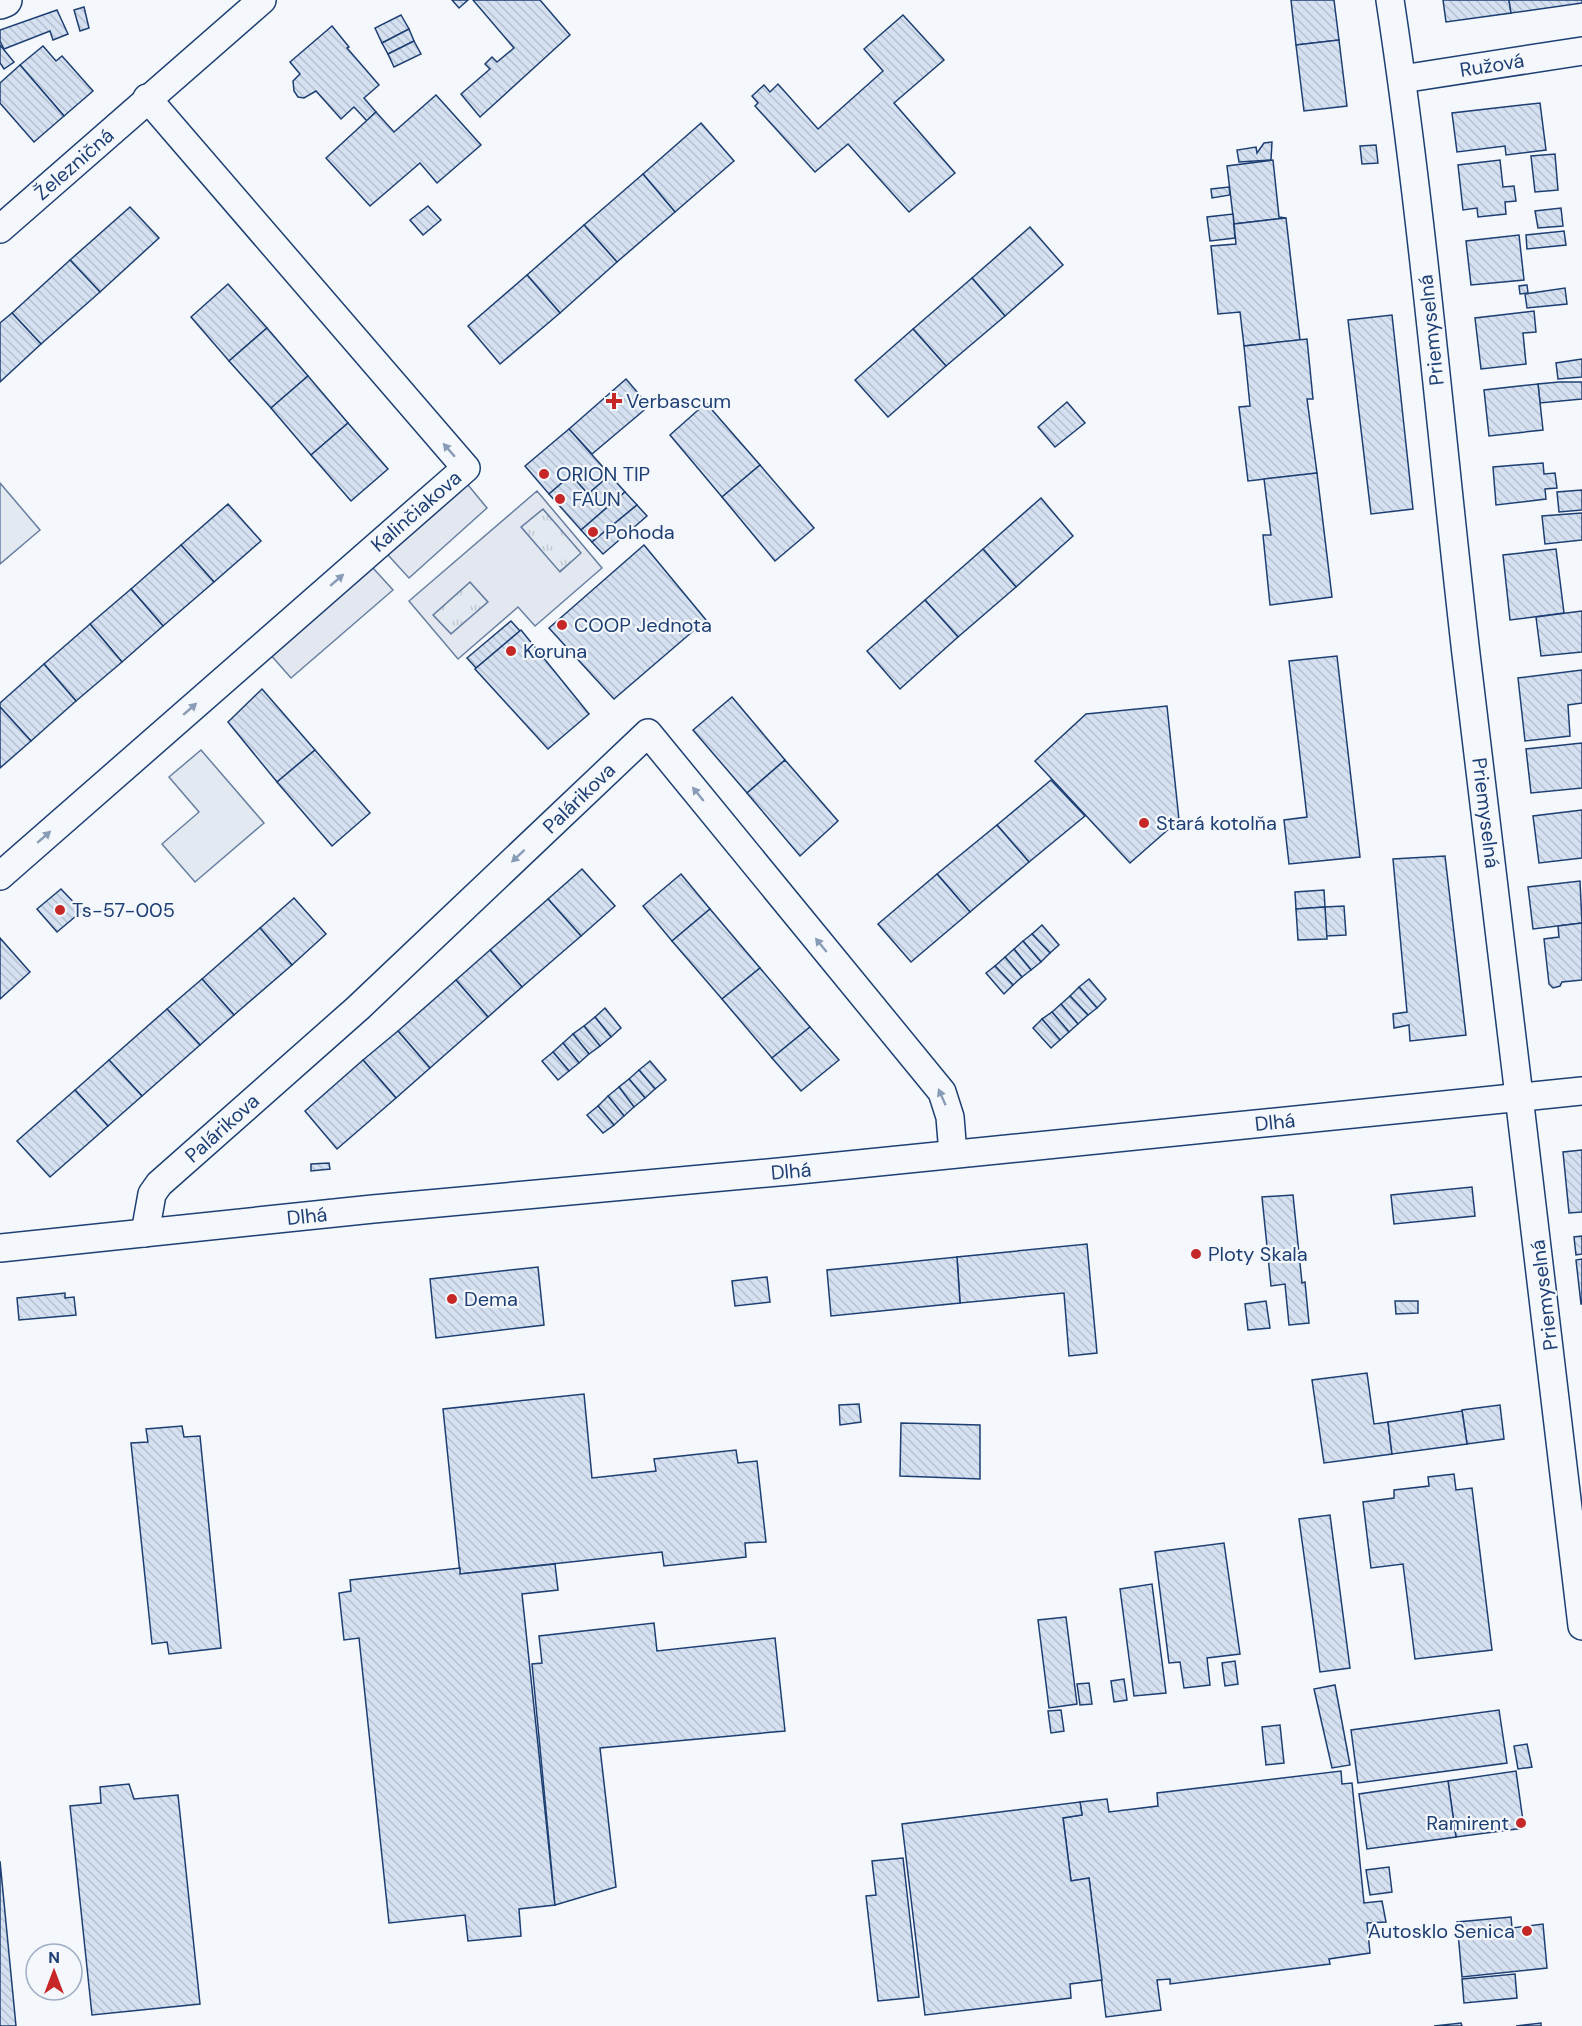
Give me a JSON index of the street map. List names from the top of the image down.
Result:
{
  "streets": {
    "street": [
      "Ružová",
      "Železničná",
      "Priemyselná",
      "Kalinčiakova",
      "Palárikova",
      "Dlhá"
    ]
  },
  "crossings": [
    ["Ružová", "Priemyselná"],
    ["Železničná", "Kalinčiakova"],
    ["Priemyselná", "Dlhá"],
    ["Palárikova", "Dlhá"]
  ],
  "places": {
    "health": ["Verbascum"],
    "other": [
      "ORION TIP",
      "FAUN",
      "Pohoda",
      "COOP Jednota",
      "Koruna",
      "Stará kotolňa",
      "Ts-57-005",
      "Ploty Skala",
      "Dema",
      "Ramirent",
      "Autosklo Senica"
    ]
  },
  "north": "top"
}
